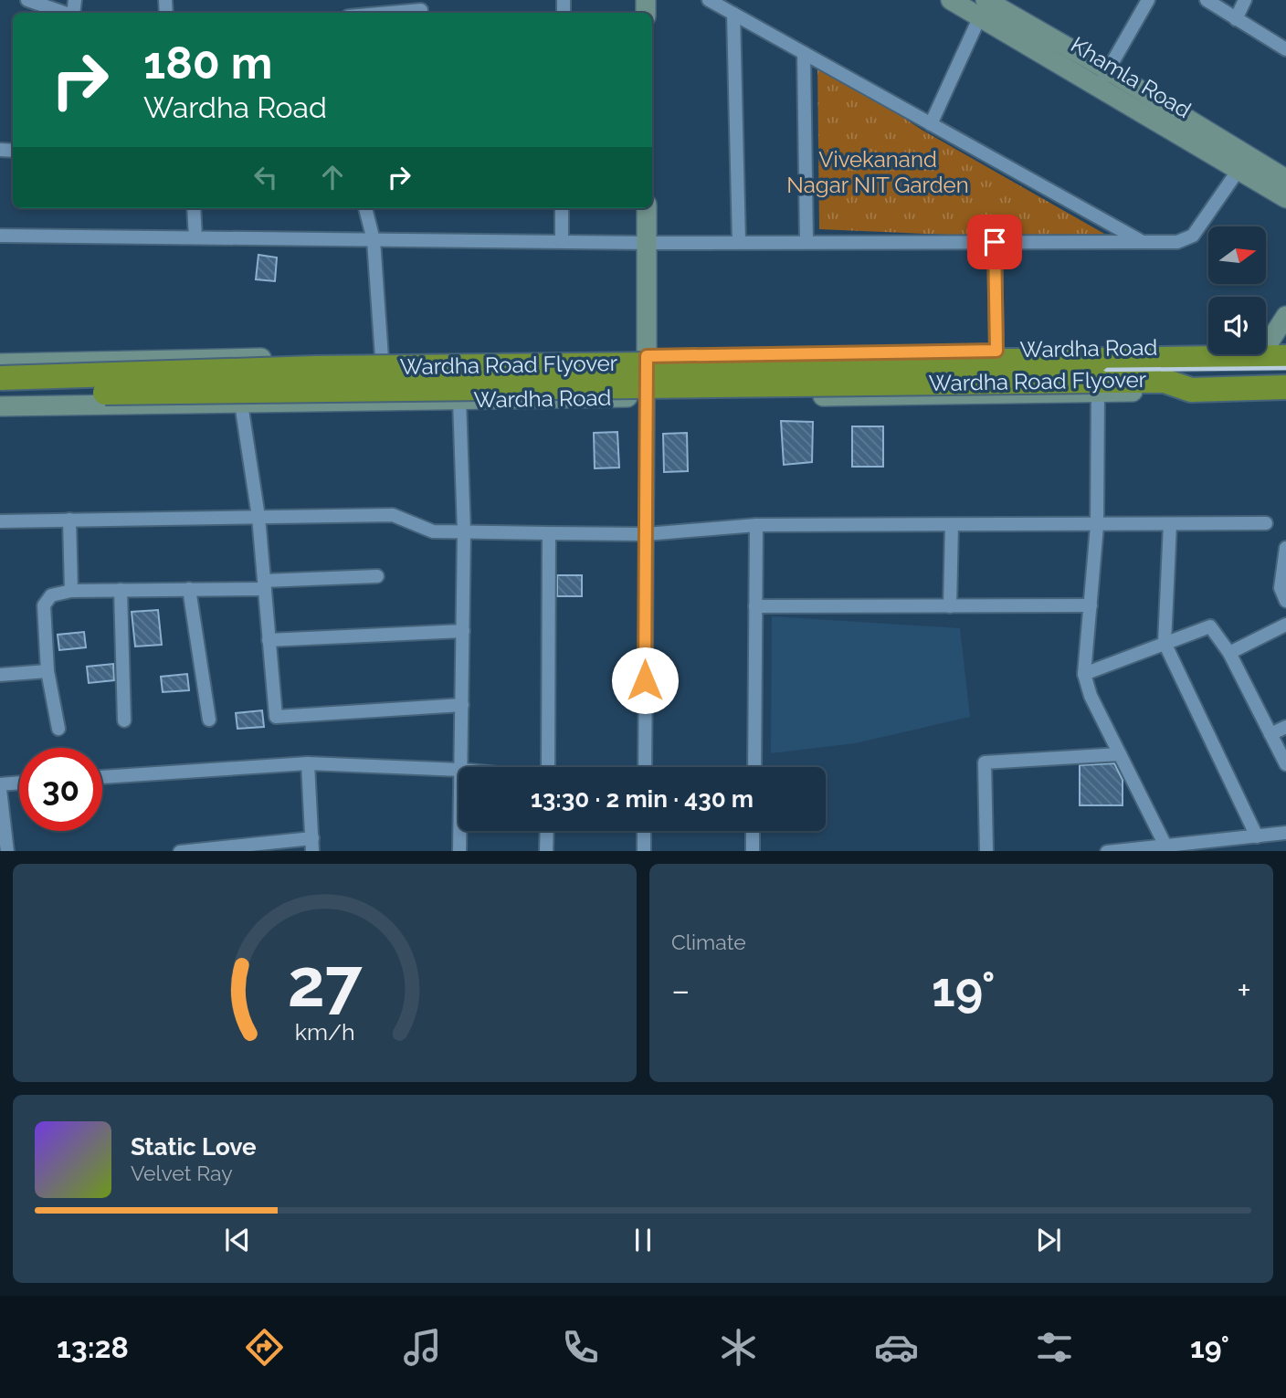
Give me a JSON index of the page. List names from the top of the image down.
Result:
{
  "streets": {
    "highway": ["Wardha Road", "Wardha Road Flyover"],
    "street": ["Khamla Road"]
  },
  "crossings": [
    ["Wardha Road", "Wardha Road Flyover"]
  ],
  "parks": ["Vivekanand Nagar NIT Garden"],
  "north": "right",
  "page": {
    "turn": ["180 m", "Wardha Road"],
    "limit": "30",
    "trip": "13:30 · 2 min · 430 m",
    "tile": "Climate",
    "heat": ["−", "19°", "+"],
    "song": ["Static Love", "Velvet Ray"],
    "tabs": ["13:28", "19°"],
    "gauge": ["27", "km/h"]
  }
}
